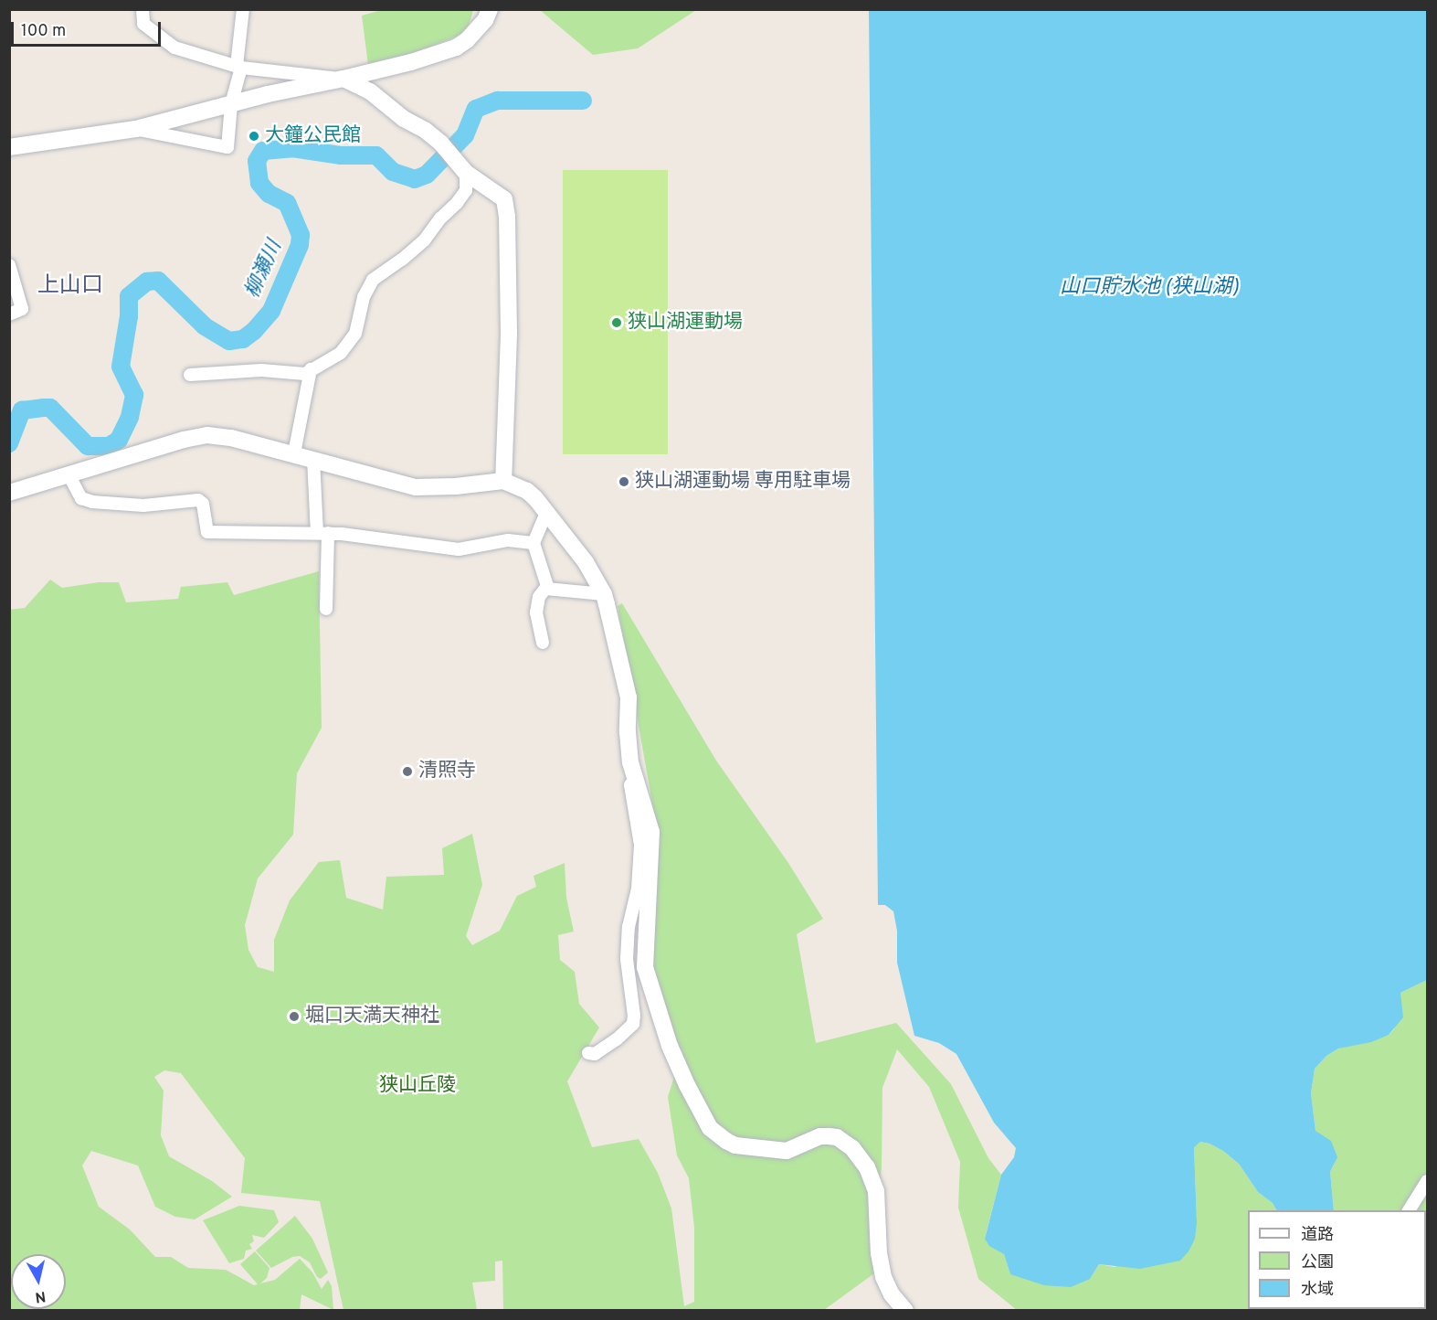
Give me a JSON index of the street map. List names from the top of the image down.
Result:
{
  "districts": ["上山口"],
  "water": ["柳瀬川", "山口貯水池 (狭山湖)"],
  "parks": ["狭山丘陵"],
  "places": [
    "大鐘公民館",
    "狭山湖運動場",
    "狭山湖運動場 専用駐車場",
    "清照寺",
    "堀口天満天神社"
  ],
  "legend": ["道路", "公園", "水域"],
  "scale_bar": "100 m",
  "north": "bottom"
}
